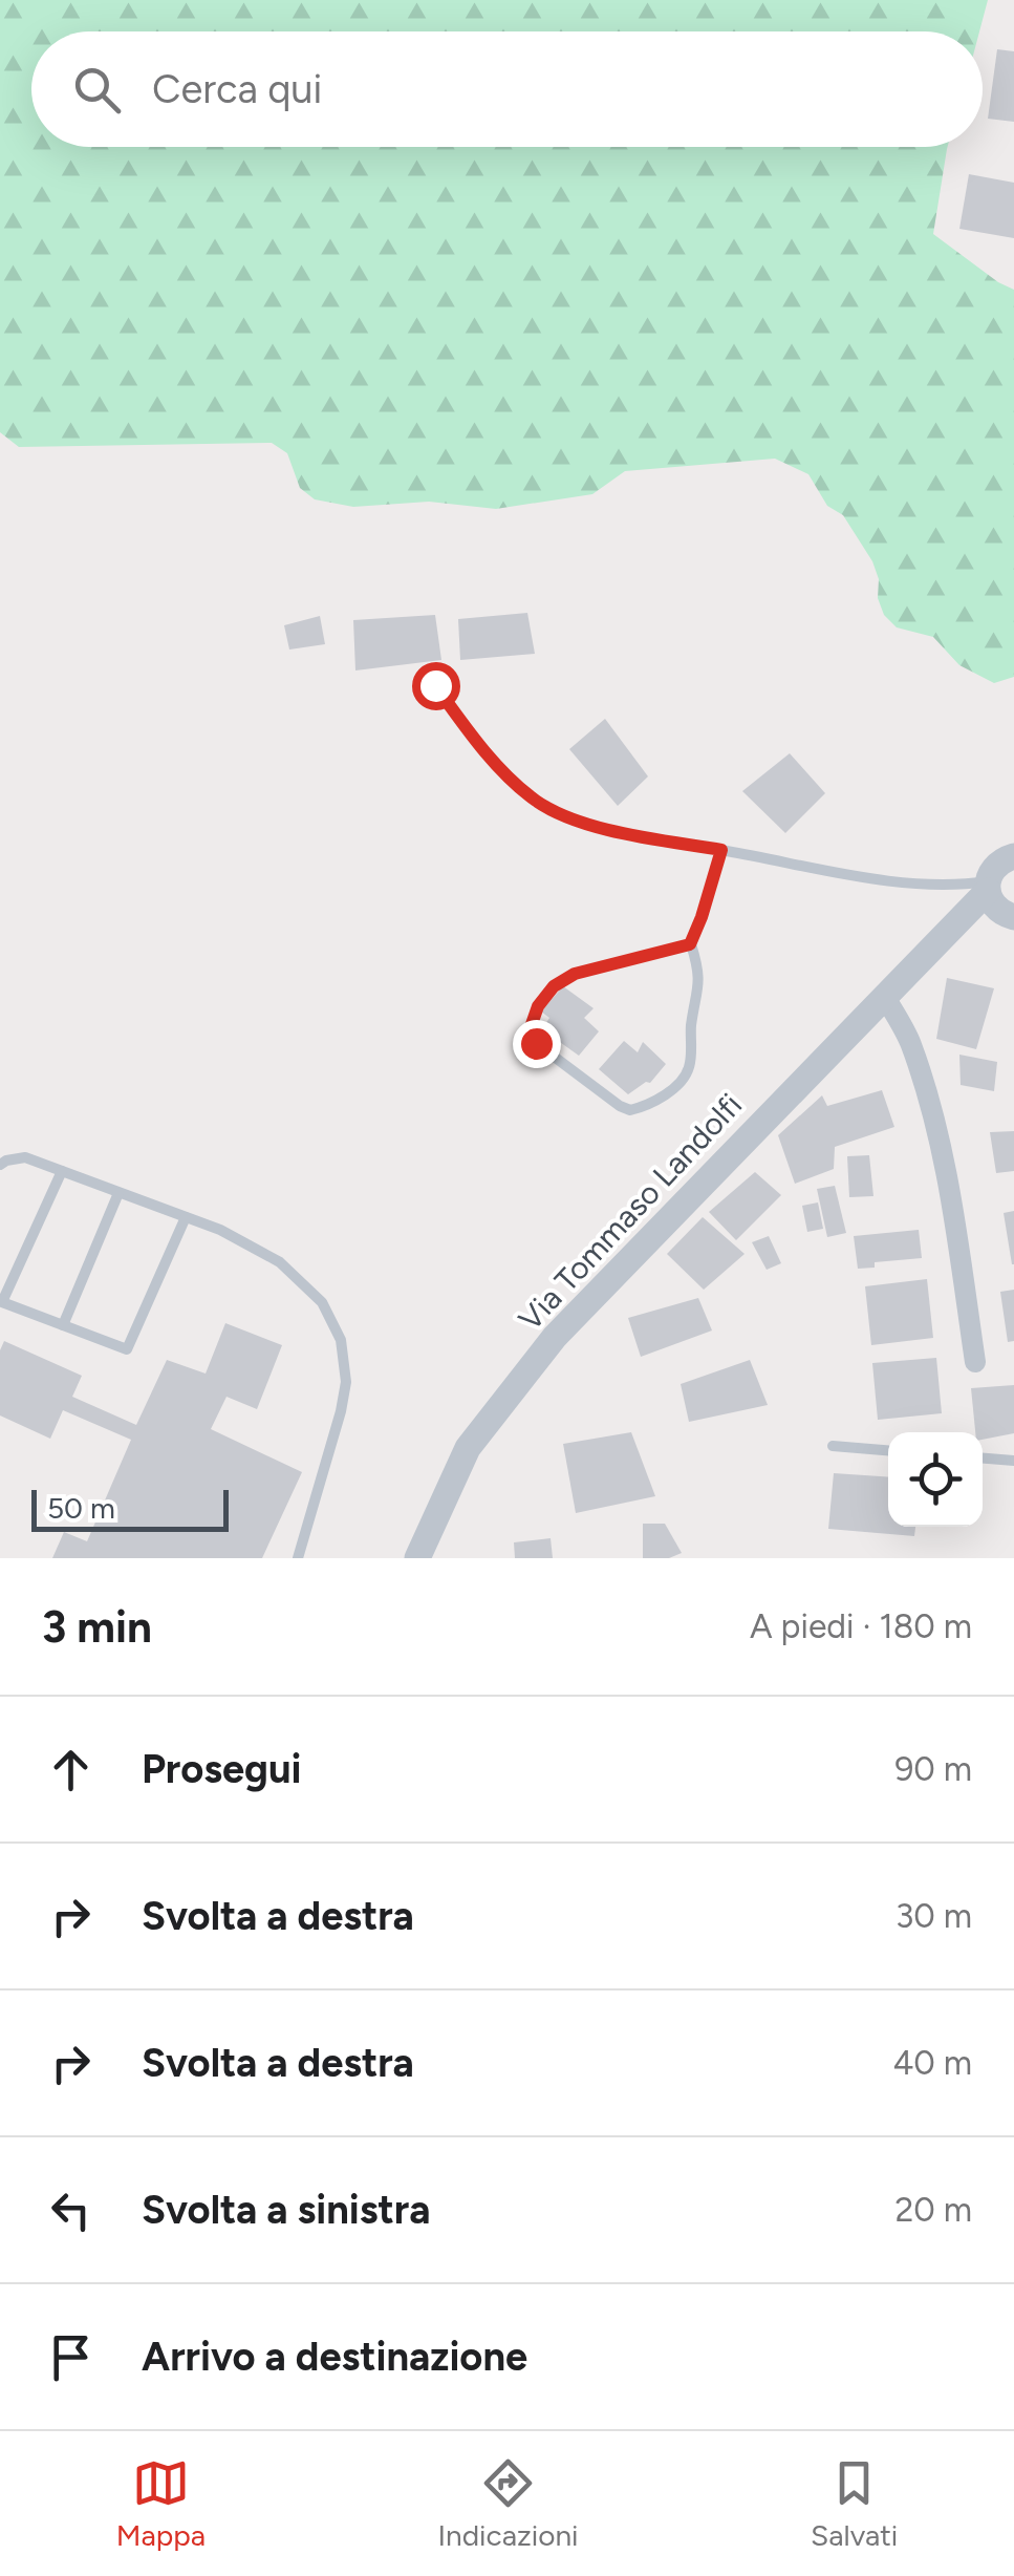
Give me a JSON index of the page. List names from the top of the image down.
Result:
{
  "streets": {
    "street": ["Via Tommaso Landolfi"]
  },
  "scale_bar": "50 m",
  "page": {
    "search": "Cerca qui",
    "scale": "50 m",
    "heading": ["3 min", "A piedi · 180 m"],
    "list": [
      ["Prosegui", "90 m"],
      ["Svolta a destra", "30 m"],
      ["Svolta a destra", "40 m"],
      ["Svolta a sinistra", "20 m"],
      "Arrivo a destinazione"
    ],
    "nav": ["Mappa", "Indicazioni", "Salvati"]
  }
}
